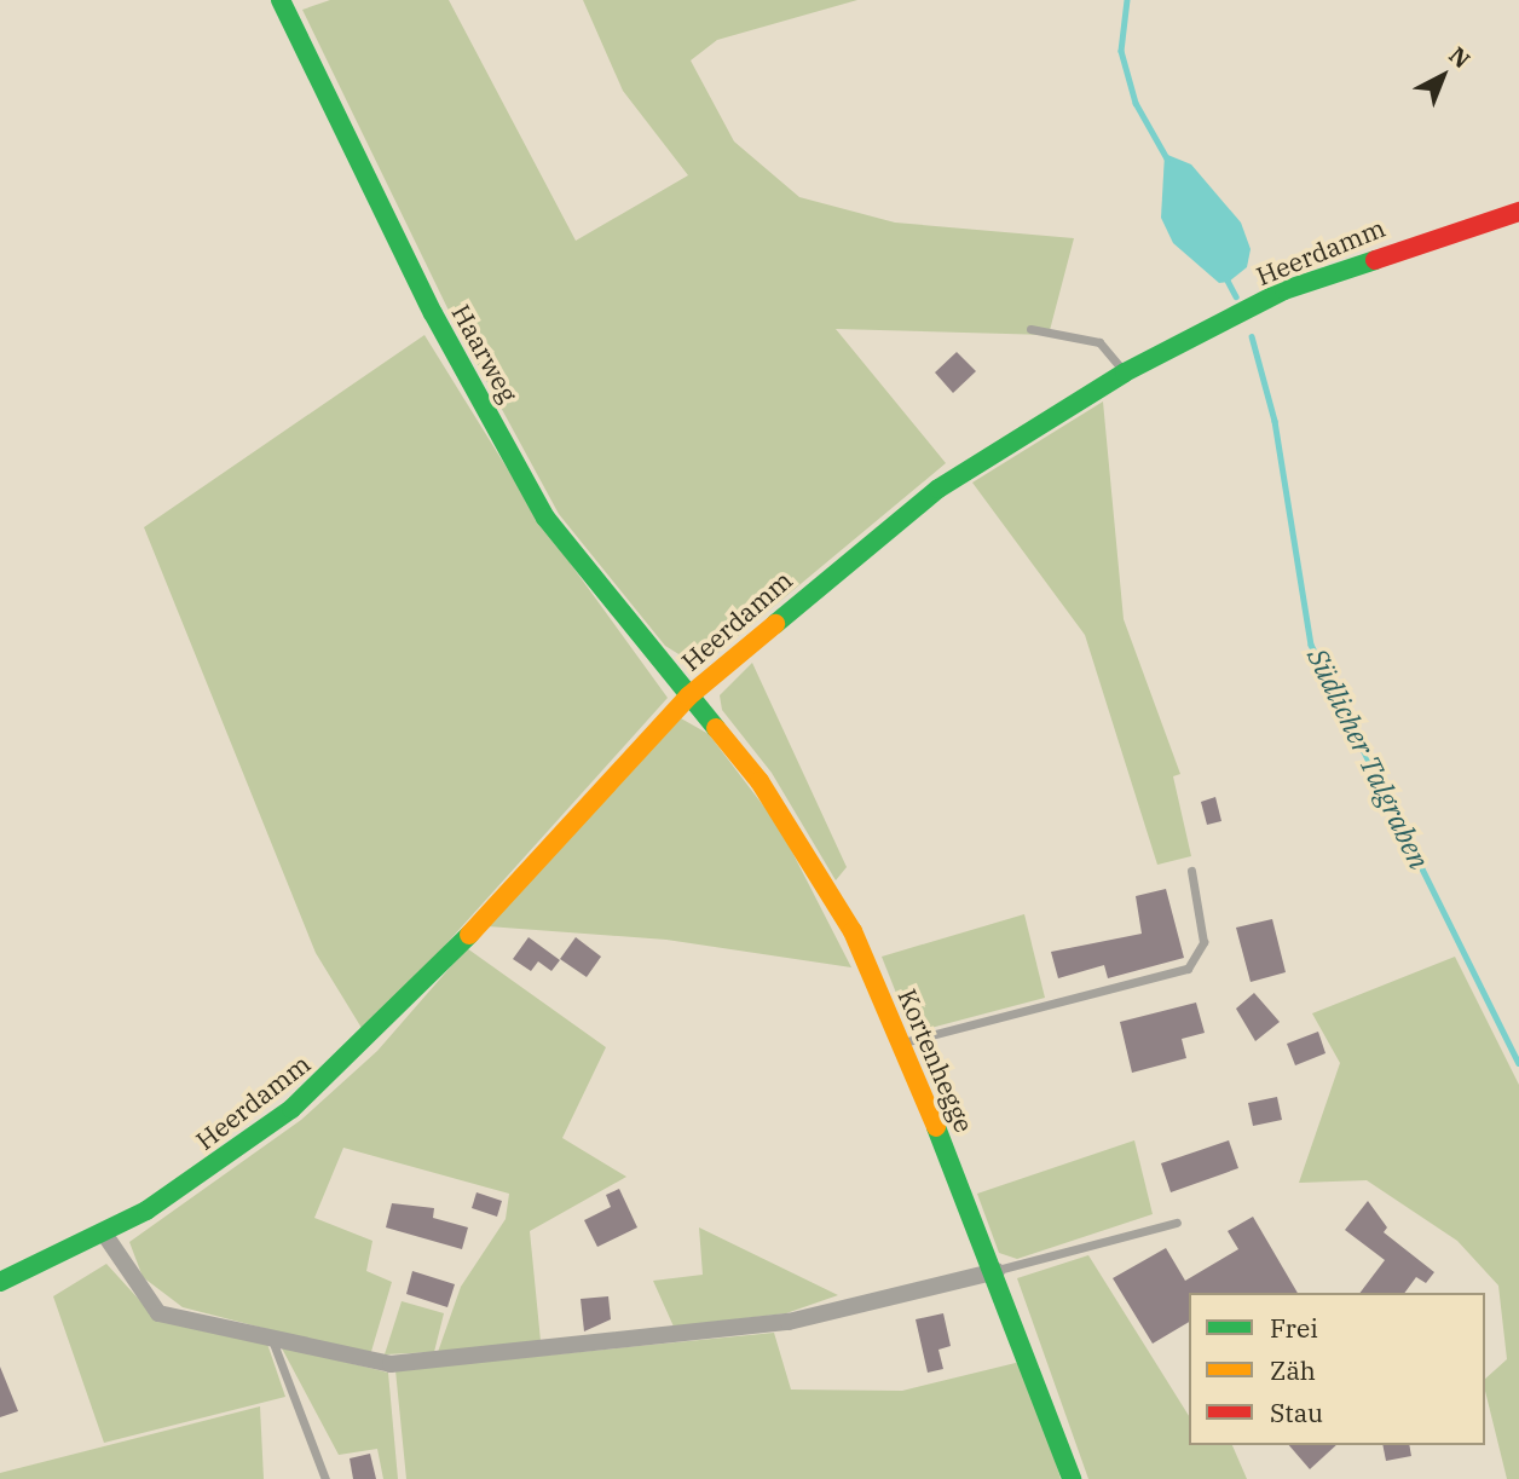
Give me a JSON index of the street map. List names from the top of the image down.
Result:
{
  "streets": {
    "street": ["Heerdamm", "Haarweg", "Kortenhegge"]
  },
  "crossings": [
    ["Heerdamm", "Haarweg"],
    ["Heerdamm", "Kortenhegge"],
    ["Haarweg", "Kortenhegge"]
  ],
  "water": ["Südlicher Talgraben"],
  "legend": ["Frei", "Zäh", "Stau"],
  "north": "top right"
}
